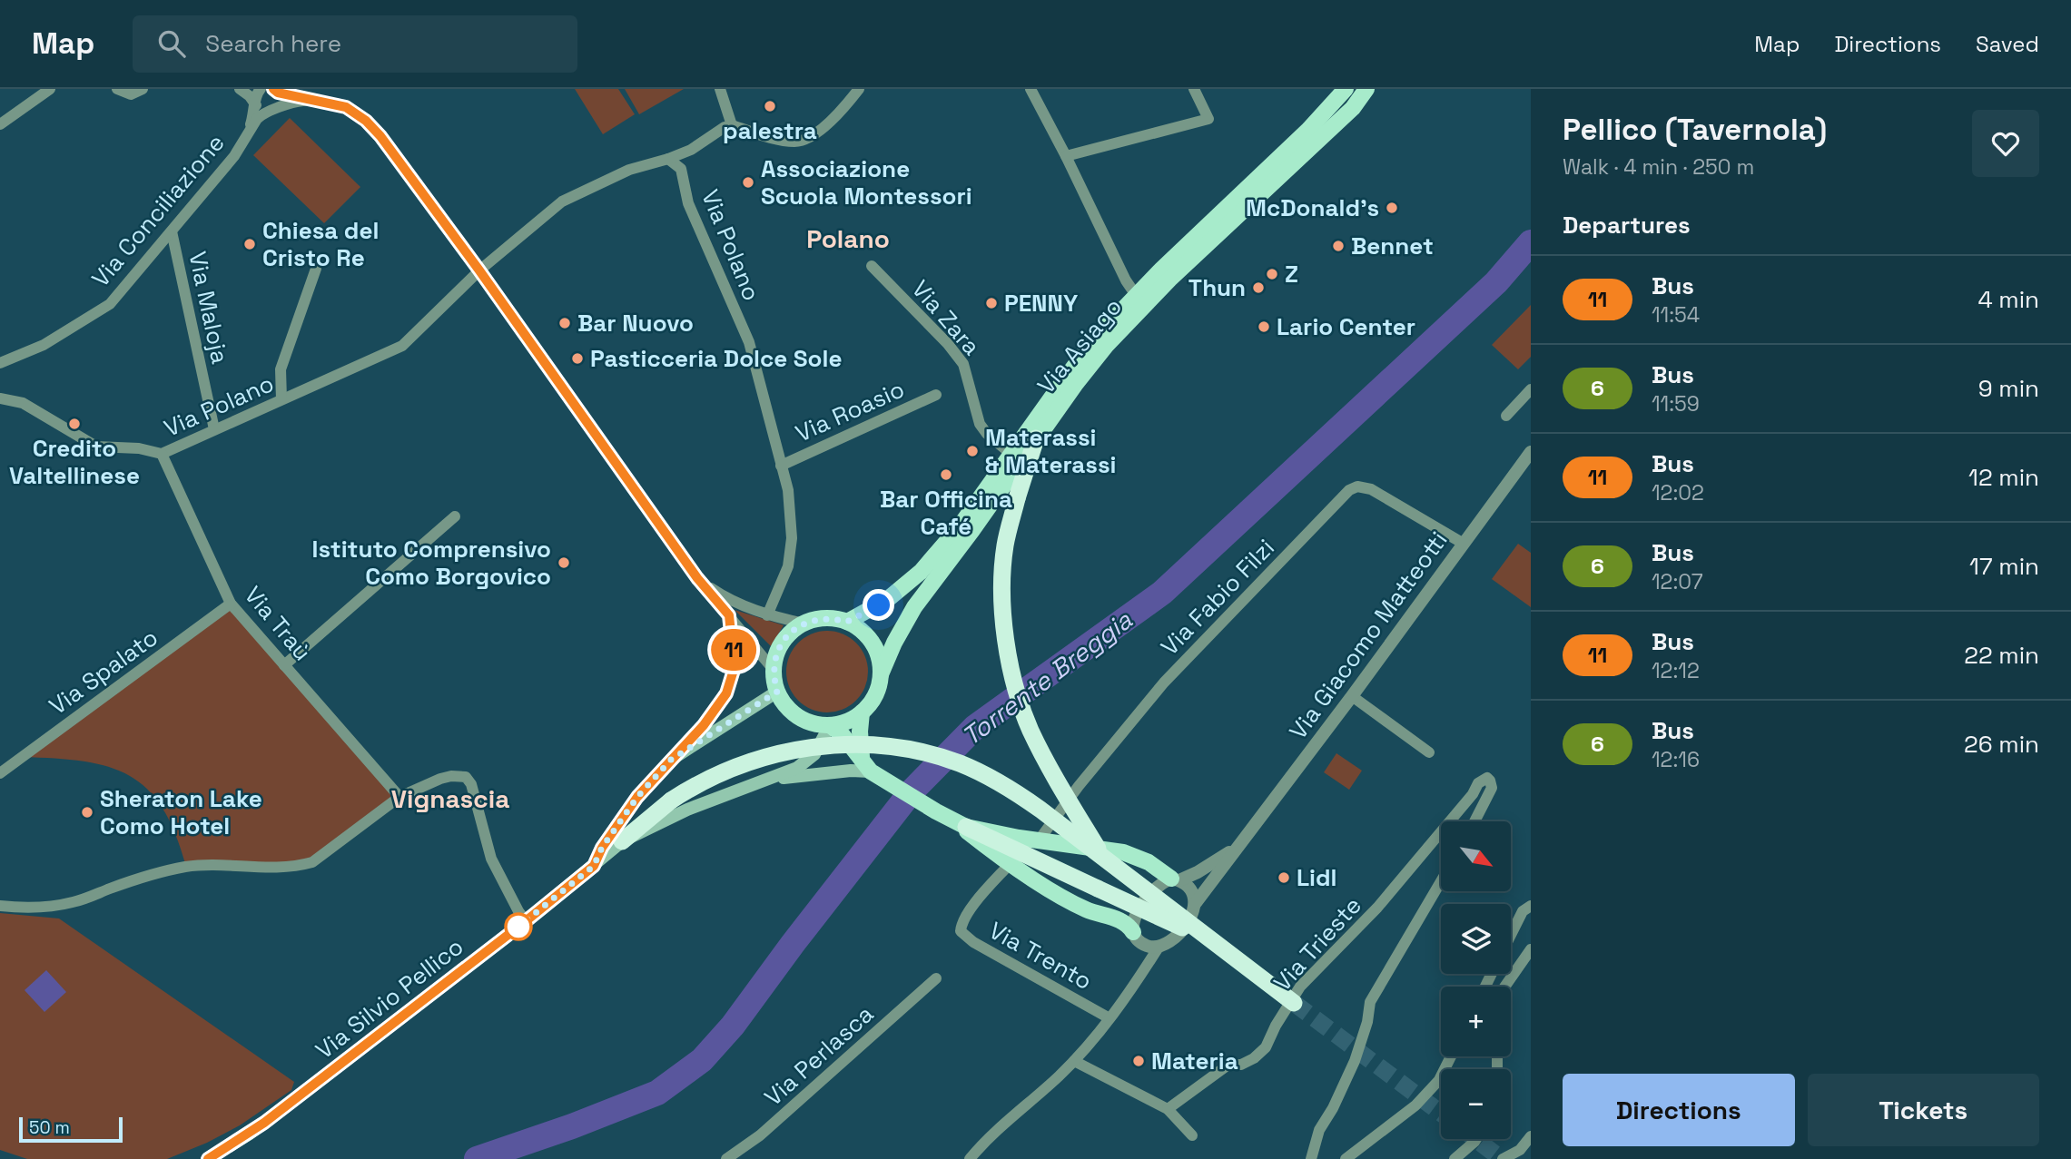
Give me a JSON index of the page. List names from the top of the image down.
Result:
{
  "streets": {
    "main road": ["Via Asiago", "Via Silvio Pellico"],
    "street": [
      "Via Conciliazione",
      "Via Polano",
      "Via Maloja",
      "Via Zara",
      "Via Roasio",
      "Via Fabio Filzi",
      "Via Traù",
      "Via Giacomo Matteotti",
      "Via Spalato",
      "Via Trieste",
      "Via Trento",
      "Via Perlasca"
    ]
  },
  "crossings": [
    ["Via Conciliazione", "Via Maloja"],
    ["Via Polano", "Via Maloja"],
    ["Via Polano", "Via Roasio"],
    ["Via Polano", "Via Traù"],
    ["Via Zara", "Via Asiago"],
    ["Via Asiago", "Via Silvio Pellico"],
    ["Via Fabio Filzi", "Via Giacomo Matteotti"],
    ["Via Traù", "Via Spalato"]
  ],
  "districts": ["Polano", "Vignascia"],
  "water": ["Torrente Breggia"],
  "places": [
    "palestra",
    "Associazione Scuola Montessori",
    "McDonald's",
    "Chiesa del Cristo Re",
    "Bennet",
    "Z",
    "Thun",
    "PENNY",
    "Bar Nuovo",
    "Lario Center",
    "Pasticceria Dolce Sole",
    "Credito Valtellinese",
    "Materassi & Materassi",
    "Bar Officina Café",
    "Istituto Comprensivo Como Borgovico",
    "Sheraton Lake Como Hotel",
    "Lidl",
    "Materia"
  ],
  "lines": ["bus line 11"],
  "scale_bar": "50 m",
  "north": "bottom right",
  "page": {
    "header": "Map",
    "search": "Search here",
    "nav": ["Map", "Directions", "Saved"],
    "on_map": "11",
    "heading": [
      ["Pellico (Tavernola)", "Walk · 4 min · 250 m"],
      "Departures"
    ],
    "list": [
      {
        "mark": "11",
        "name": "Bus",
        "note": "11:54",
        "value": "4 min"
      },
      {
        "mark": "6",
        "name": "Bus",
        "note": "11:59",
        "value": "9 min"
      },
      {
        "mark": "11",
        "name": "Bus",
        "note": "12:02",
        "value": "12 min"
      },
      {
        "mark": "6",
        "name": "Bus",
        "note": "12:07",
        "value": "17 min"
      },
      {
        "mark": "11",
        "name": "Bus",
        "note": "12:12",
        "value": "22 min"
      },
      {
        "mark": "6",
        "name": "Bus",
        "note": "12:16",
        "value": "26 min"
      }
    ],
    "map_buttons": ["+", "−"],
    "buttons": ["Directions", "Tickets"],
    "scale": "50 m"
  }
}
